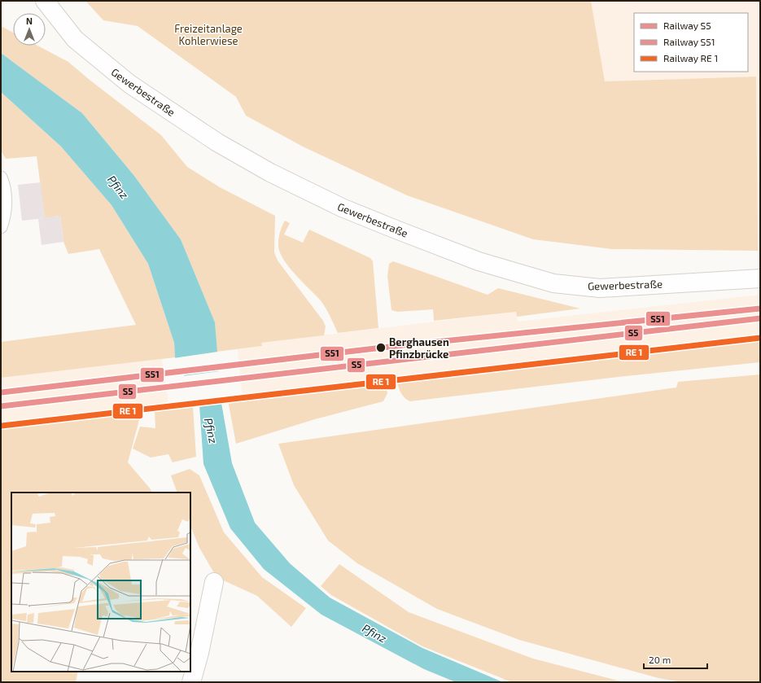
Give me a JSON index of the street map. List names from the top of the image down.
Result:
{
  "streets": {
    "street": ["Gewerbestraße"]
  },
  "water": ["Pfinz"],
  "parks": ["Freizeitanlage Kohlerwiese"],
  "places": ["Berghausen Pfinzbrücke"],
  "lines": ["rail line S51", "rail line S5"],
  "legend": ["Railway S5", "Railway S51", "Railway RE 1"],
  "scale_bar": "20 m",
  "north": "top"
}
